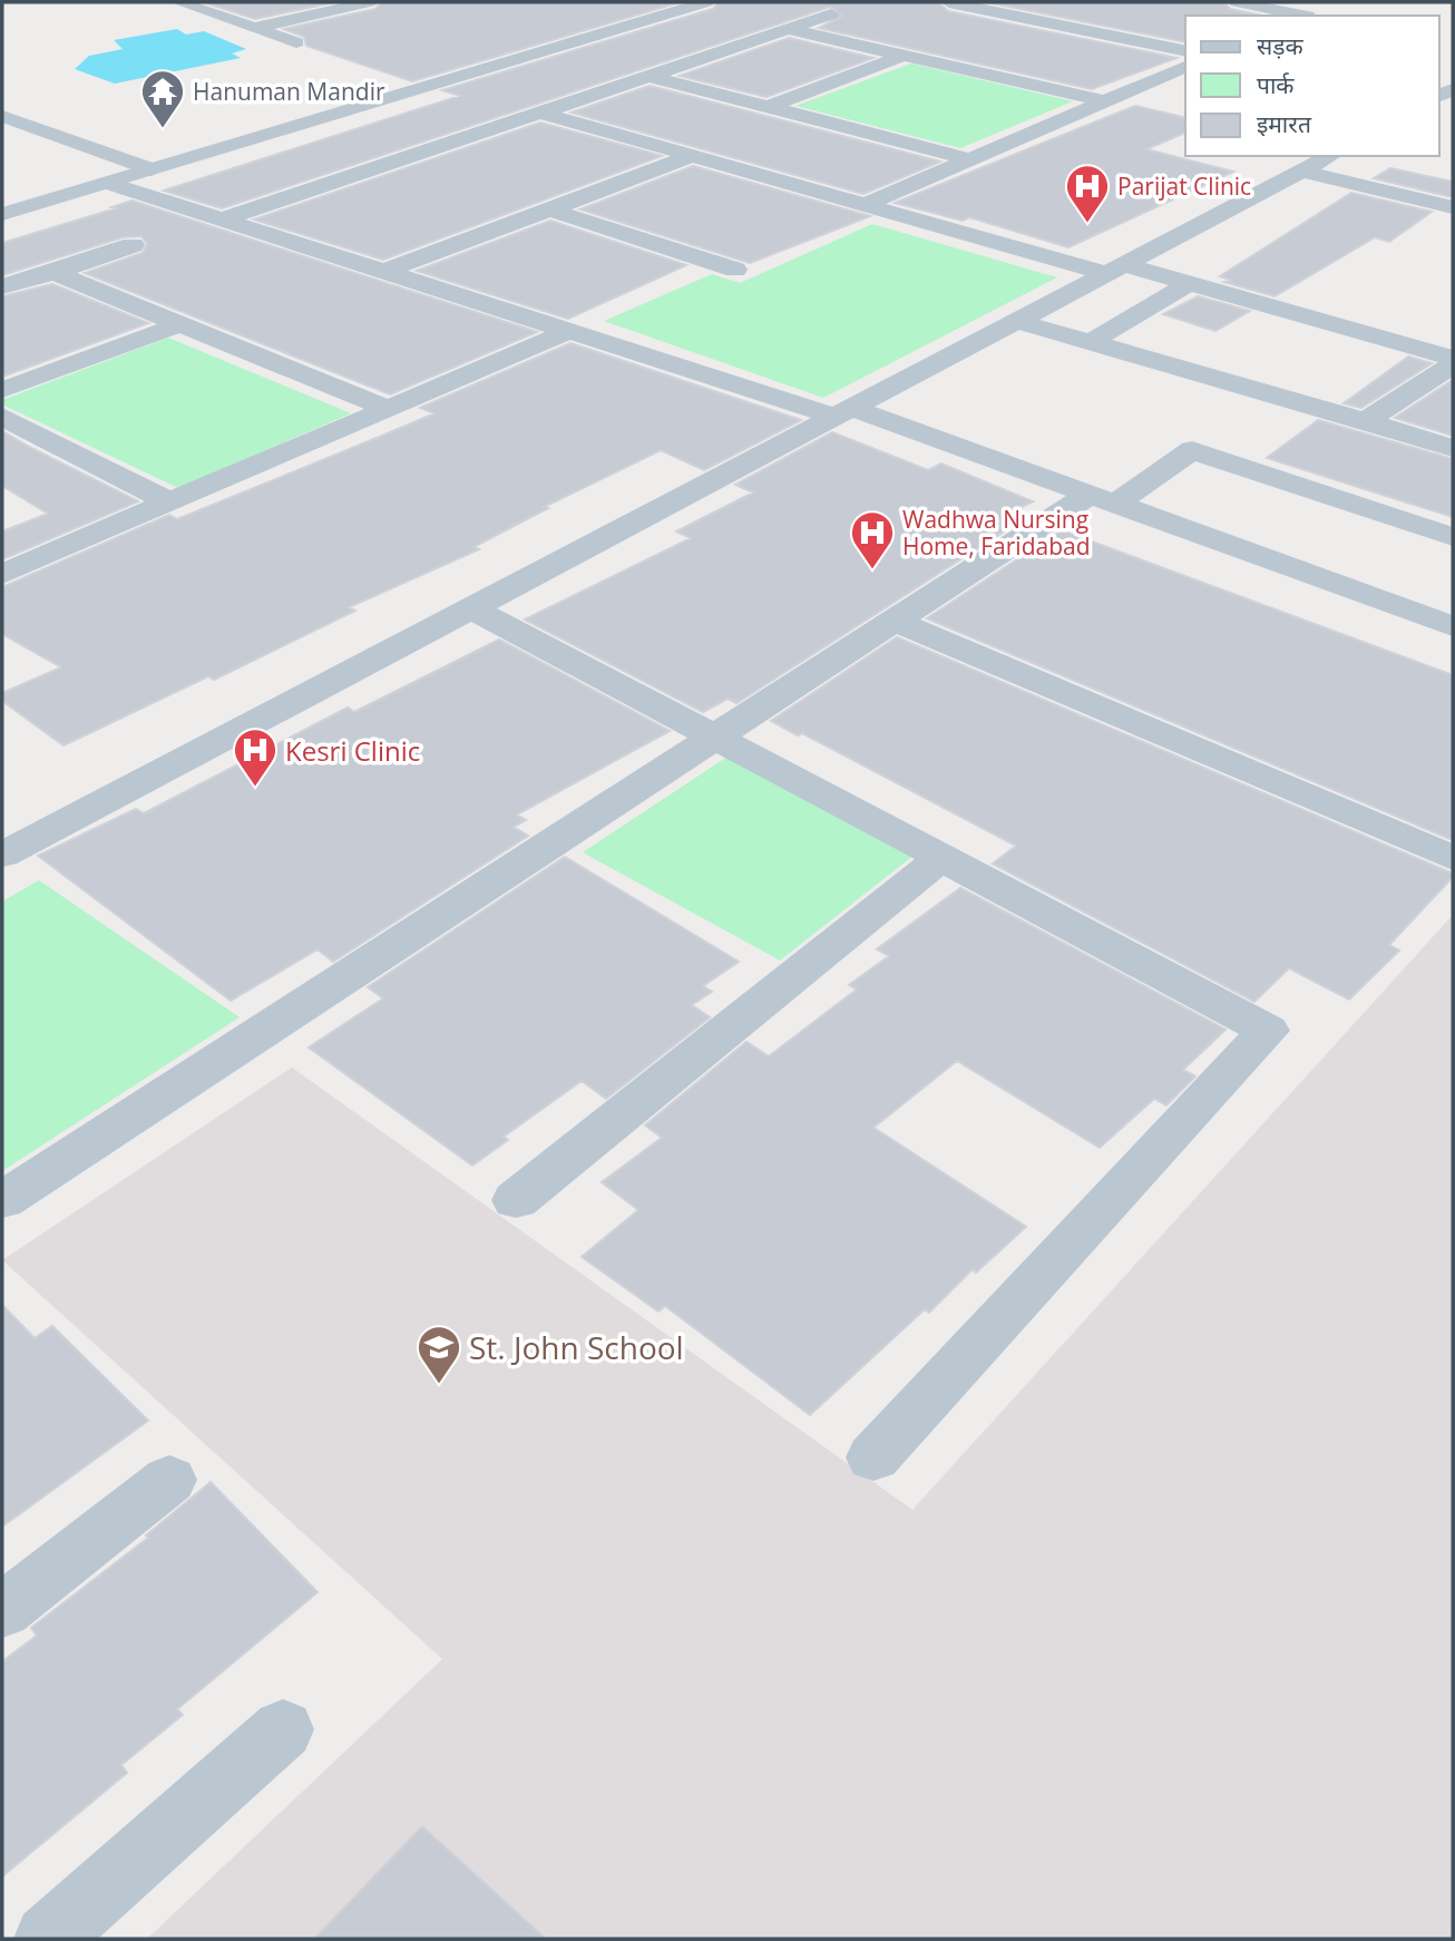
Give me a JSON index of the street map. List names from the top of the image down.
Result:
{
  "places": {
    "temple": ["Hanuman Mandir"],
    "hospital": ["Parijat Clinic", "Wadhwa Nursing Home, Faridabad", "Kesri Clinic"],
    "school or university": ["St. John School"]
  },
  "legend": ["सड़क", "पार्क", "इमारत"]
}
